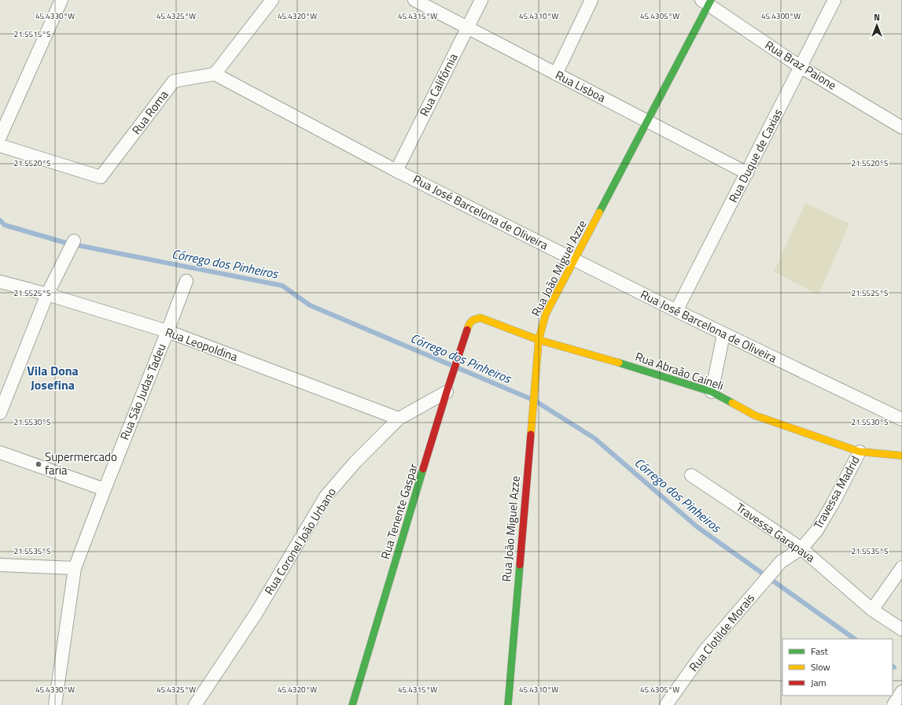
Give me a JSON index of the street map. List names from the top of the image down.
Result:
{
  "streets": {
    "street": [
      "Rua Braz Paione",
      "Rua Califórnia",
      "Rua Lisboa",
      "Rua Roma",
      "Rua Duque de Caxias",
      "Rua José Barcelona de Oliveira",
      "Rua João Miguel Azze",
      "Rua Leopoldina",
      "Rua Abraão Caineli",
      "Rua São Judas Tadeu",
      "Travessa Madrid",
      "Rua Tenente Gaspar",
      "Travessa Garapava",
      "Rua Coronel João Urbano",
      "Rua Clotilde Morais"
    ]
  },
  "crossings": [
    ["Rua Braz Paione", "Rua Duque de Caxias"],
    ["Rua Braz Paione", "Rua João Miguel Azze"],
    ["Rua Califórnia", "Rua Lisboa"],
    ["Rua Califórnia", "Rua José Barcelona de Oliveira"],
    ["Rua Lisboa", "Rua Duque de Caxias"],
    ["Rua Lisboa", "Rua João Miguel Azze"],
    ["Rua Roma", "Rua José Barcelona de Oliveira"],
    ["Rua Duque de Caxias", "Rua José Barcelona de Oliveira"],
    ["Rua José Barcelona de Oliveira", "Rua João Miguel Azze"],
    ["Rua João Miguel Azze", "Rua Abraão Caineli"],
    ["Rua Leopoldina", "Rua São Judas Tadeu"],
    ["Rua Leopoldina", "Rua Coronel João Urbano"],
    ["Rua Abraão Caineli", "Travessa Madrid"],
    ["Rua Abraão Caineli", "Rua Tenente Gaspar"],
    ["Travessa Madrid", "Travessa Garapava"],
    ["Travessa Madrid", "Rua Clotilde Morais"],
    ["Rua Tenente Gaspar", "Rua Coronel João Urbano"]
  ],
  "districts": ["Vila Dona Josefina"],
  "water": ["Córrego dos Pinheiros"],
  "places": ["Supermercado faria"],
  "legend": ["Fast", "Slow", "Jam"],
  "north": "top",
  "coordinates": [
    "45.4330°W",
    "45.4325°W",
    "45.4320°W",
    "45.4315°W",
    "45.4310°W",
    "45.4305°W",
    "45.4300°W",
    "21.5515°S",
    "21.5520°S",
    "21.5525°S",
    "21.5530°S",
    "21.5535°S"
  ]
}
